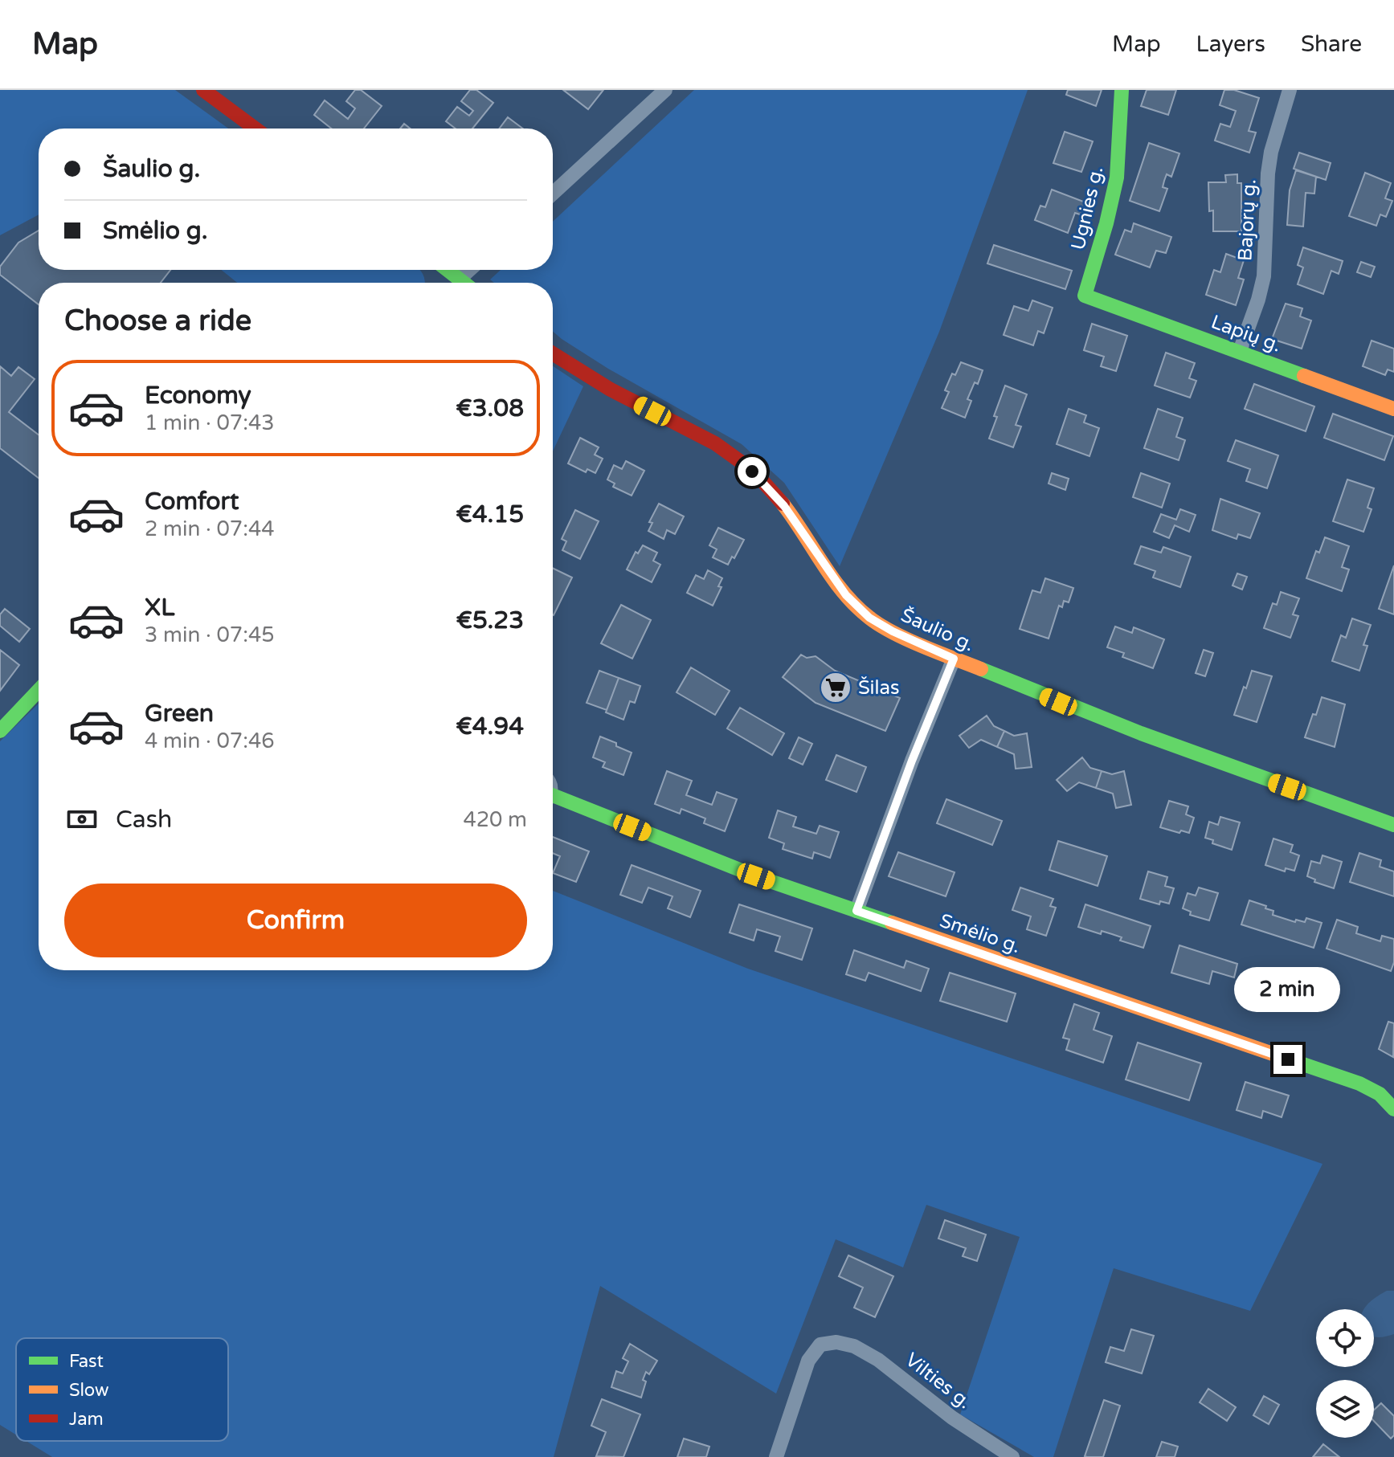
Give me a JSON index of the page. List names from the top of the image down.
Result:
{
  "streets": {
    "street": [
      "Ugnies g.",
      "Bajorų g.",
      "Lapių g.",
      "Šaulio g.",
      "Smėlio g.",
      "Vilties g."
    ]
  },
  "crossings": [
    ["Ugnies g.", "Lapių g."],
    ["Bajorų g.", "Lapių g."]
  ],
  "places": {
    "supermarket": ["Šilas"]
  },
  "legend": ["Fast", "Slow", "Jam"],
  "page": {
    "header": "Map",
    "nav": ["Map", "Layers", "Share"],
    "banner": ["Šaulio g.", "Smėlio g."],
    "heading": "Choose a ride",
    "list": [
      {
        "name": "Economy",
        "note": "1 min · 07:43",
        "value": "€3.08"
      },
      {
        "name": "Comfort",
        "note": "2 min · 07:44",
        "value": "€4.15"
      },
      {
        "name": "XL",
        "note": "3 min · 07:45",
        "value": "€5.23"
      },
      {
        "name": "Green",
        "note": "4 min · 07:46",
        "value": "€4.94"
      }
    ],
    "pay": ["Cash", "420 m"],
    "buttons": "Confirm",
    "bubble": "2 min"
  }
}
